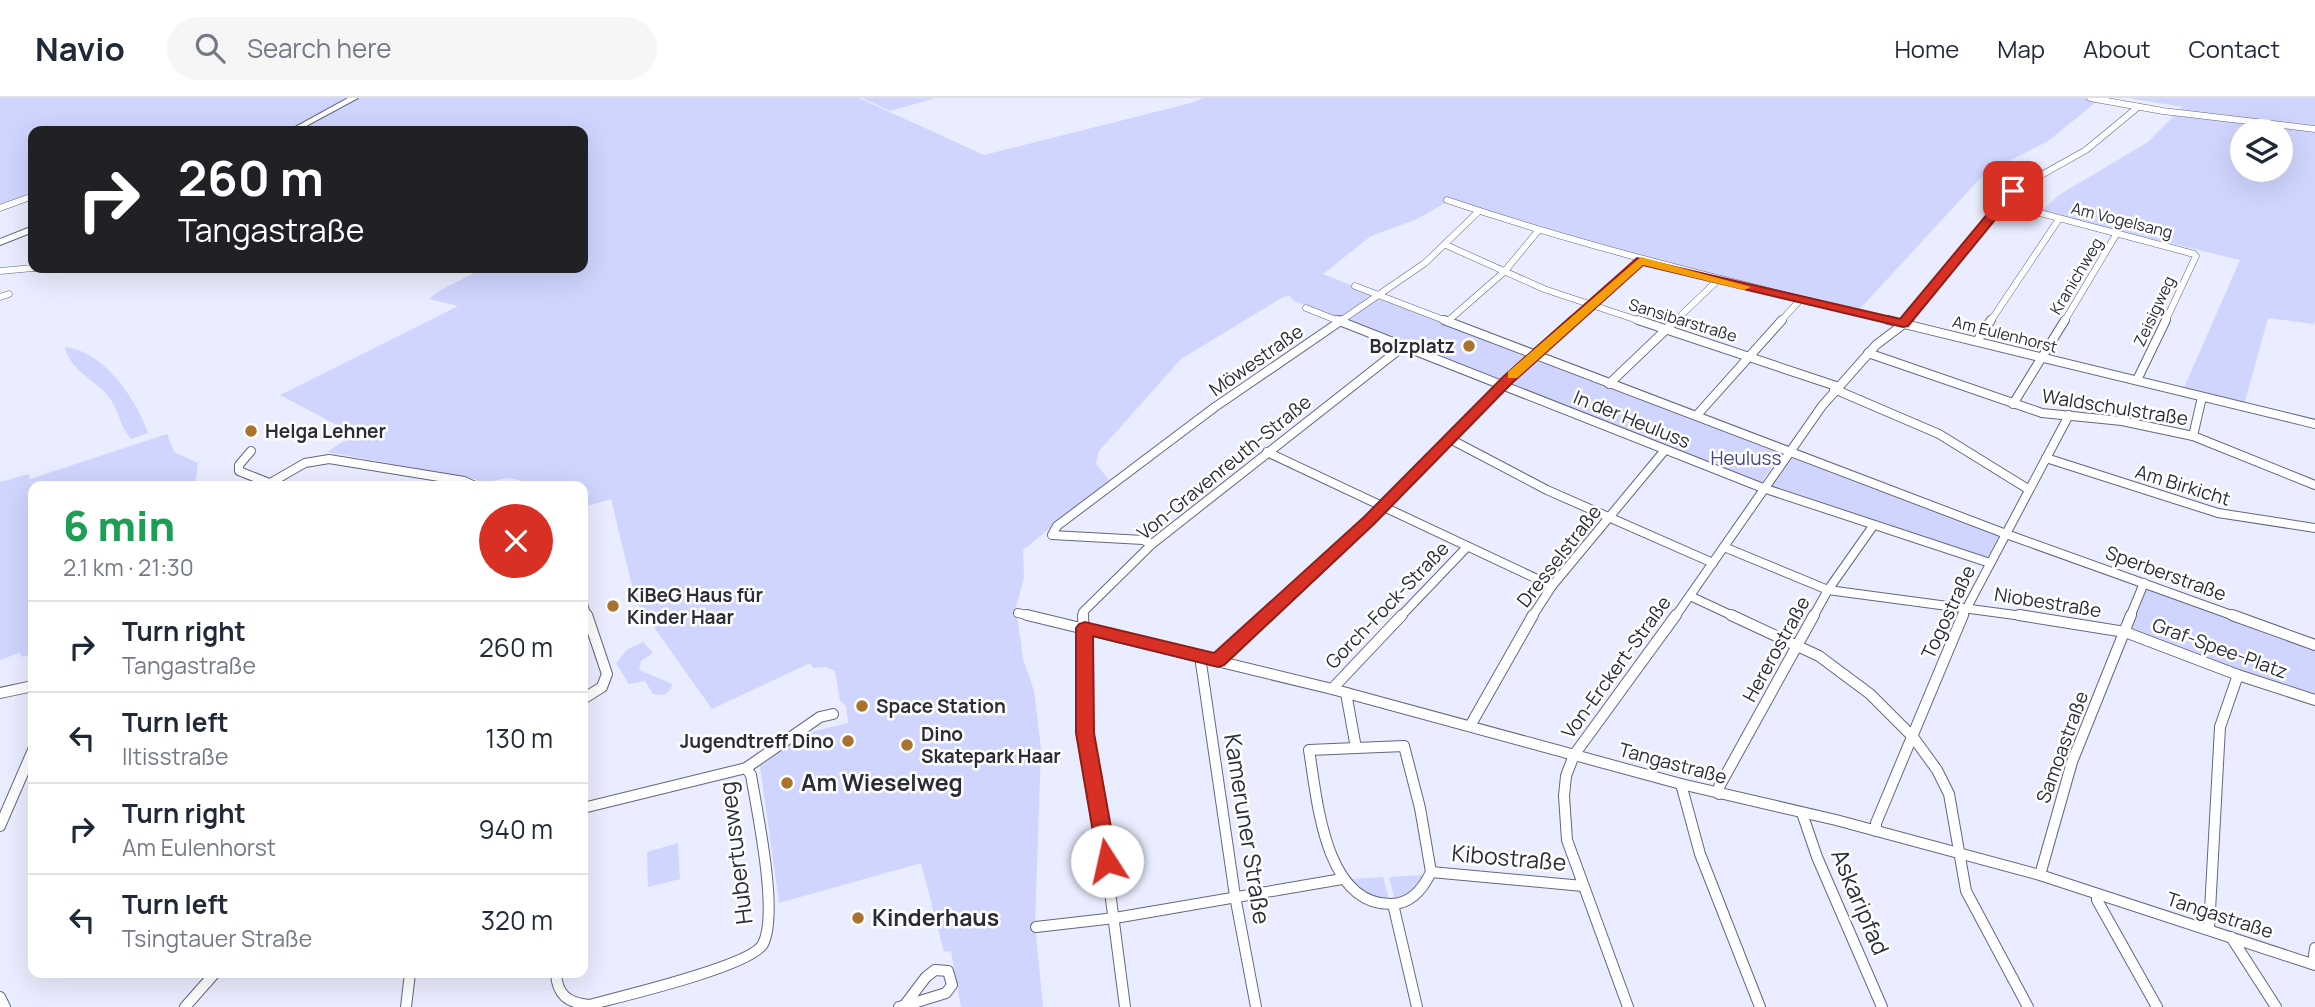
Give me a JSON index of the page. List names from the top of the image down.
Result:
{
  "streets": {
    "street": [
      "Am Vogelsang",
      "Kranichweg",
      "Zeisigweg",
      "Sansibarstraße",
      "Am Eulenhorst",
      "Möwestraße",
      "Waldschulstraße",
      "In der Heuluss",
      "Von-Gravenreuth-Straße",
      "Am Birkicht",
      "Dresselstraße",
      "Sperberstraße",
      "Niobestraße",
      "Gorch-Fock-Straße",
      "Togostraße",
      "Graf-Spee-Platz",
      "Hererostraße",
      "Von-Erckert-Straße",
      "Samoastraße",
      "Tangastraße",
      "Kameruner Straße",
      "Hubertusweg",
      "Kibostraße",
      "Askaripfad"
    ]
  },
  "crossings": [
    ["Am Vogelsang", "Kranichweg"],
    ["Am Vogelsang", "Zeisigweg"],
    ["Am Vogelsang", "Von-Erckert-Straße"],
    ["Kranichweg", "Am Eulenhorst"],
    ["Kranichweg", "Waldschulstraße"],
    ["Zeisigweg", "Am Eulenhorst"],
    ["Sansibarstraße", "Möwestraße"],
    ["Sansibarstraße", "Togostraße"],
    ["Sansibarstraße", "Von-Erckert-Straße"],
    ["Am Eulenhorst", "Möwestraße"],
    ["Am Eulenhorst", "Von-Erckert-Straße"],
    ["Möwestraße", "In der Heuluss"],
    ["Waldschulstraße", "Togostraße"],
    ["Waldschulstraße", "Von-Erckert-Straße"],
    ["In der Heuluss", "Von-Gravenreuth-Straße"],
    ["In der Heuluss", "Dresselstraße"],
    ["In der Heuluss", "Sperberstraße"],
    ["In der Heuluss", "Togostraße"],
    ["In der Heuluss", "Hererostraße"],
    ["In der Heuluss", "Von-Erckert-Straße"],
    ["Von-Gravenreuth-Straße", "Tangastraße"],
    ["Am Birkicht", "Togostraße"],
    ["Dresselstraße", "Tangastraße"],
    ["Sperberstraße", "Togostraße"],
    ["Sperberstraße", "Graf-Spee-Platz"],
    ["Niobestraße", "Togostraße"],
    ["Niobestraße", "Graf-Spee-Platz"],
    ["Niobestraße", "Hererostraße"],
    ["Niobestraße", "Von-Erckert-Straße"],
    ["Niobestraße", "Samoastraße"],
    ["Gorch-Fock-Straße", "Tangastraße"],
    ["Togostraße", "Tangastraße"],
    ["Graf-Spee-Platz", "Samoastraße"],
    ["Hererostraße", "Tangastraße"],
    ["Von-Erckert-Straße", "Tangastraße"],
    ["Von-Erckert-Straße", "Kibostraße"],
    ["Samoastraße", "Tangastraße"],
    ["Tangastraße", "Kameruner Straße"],
    ["Tangastraße", "Askaripfad"]
  ],
  "parks": ["Heuluss"],
  "places": [
    "Bolzplatz",
    "Helga Lehner",
    "KiBeG Haus für Kinder Haar",
    "Space Station",
    "Jugendtreff Dino",
    "Dino Skatepark Haar",
    "Am Wieselweg",
    "Kinderhaus"
  ],
  "page": {
    "header": "Navio",
    "search": "Search here",
    "nav": [
      "Home",
      "Map",
      "About",
      "Contact"
    ],
    "turn": ["260 m", "Tangastraße"],
    "heading": ["6 min", "2.1 km · 21:30"],
    "list": [
      {
        "name": "Turn right",
        "note": "Tangastraße",
        "value": "260 m"
      },
      {
        "name": "Turn left",
        "note": "Iltisstraße",
        "value": "130 m"
      },
      {
        "name": "Turn right",
        "note": "Am Eulenhorst",
        "value": "940 m"
      },
      {
        "name": "Turn left",
        "note": "Tsingtauer Straße",
        "value": "320 m"
      }
    ]
  }
}
